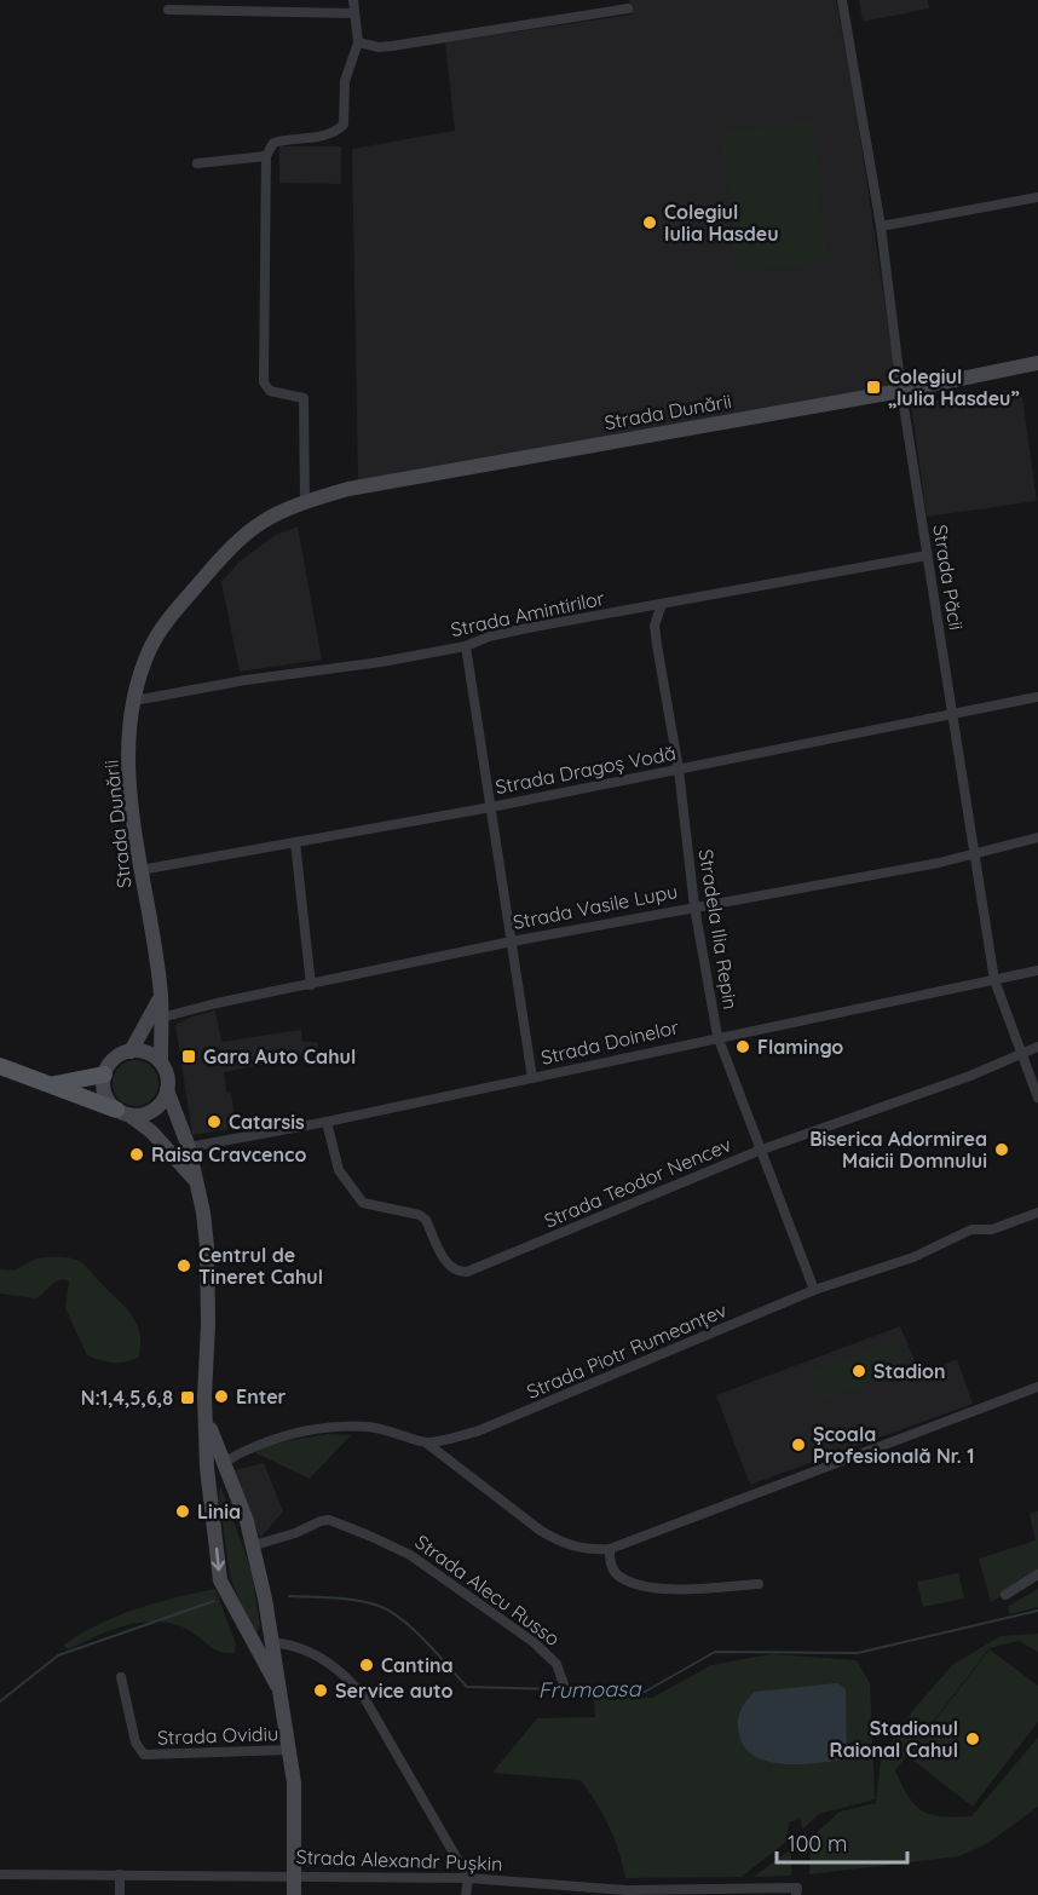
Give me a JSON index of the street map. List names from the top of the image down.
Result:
{
  "streets": {
    "main road": ["Strada Dunării"],
    "street": [
      "Strada Păcii",
      "Strada Amintirilor",
      "Strada Dragoș Vodă",
      "Strada Vasile Lupu",
      "Stradela Ilia Repin",
      "Strada Doinelor",
      "Strada Teodor Nencev",
      "Strada Piotr Rumeanțev",
      "Strada Alecu Russo",
      "Strada Ovidiu",
      "Strada Alexandr Pușkin"
    ]
  },
  "crossings": [
    ["Strada Dunării", "Strada Păcii"],
    ["Strada Dunării", "Strada Amintirilor"],
    ["Strada Dunării", "Strada Dragoș Vodă"],
    ["Strada Dunării", "Strada Vasile Lupu"],
    ["Strada Păcii", "Strada Amintirilor"],
    ["Strada Păcii", "Strada Dragoș Vodă"],
    ["Strada Păcii", "Strada Vasile Lupu"],
    ["Strada Păcii", "Strada Doinelor"],
    ["Strada Păcii", "Strada Teodor Nencev"],
    ["Strada Amintirilor", "Stradela Ilia Repin"],
    ["Strada Dragoș Vodă", "Stradela Ilia Repin"],
    ["Strada Vasile Lupu", "Stradela Ilia Repin"],
    ["Stradela Ilia Repin", "Strada Doinelor"],
    ["Stradela Ilia Repin", "Strada Teodor Nencev"],
    ["Stradela Ilia Repin", "Strada Piotr Rumeanțev"],
    ["Strada Doinelor", "Strada Teodor Nencev"]
  ],
  "water": ["Frumoasa"],
  "places": {
    "other": [
      "Colegiul Iulia Hasdeu",
      "Flamingo",
      "Catarsis",
      "Biserica Adormirea Maicii Domnului",
      "Raisa Cravcenco",
      "Centrul de Tineret Cahul",
      "Stadion",
      "Enter",
      "Școala Profesională Nr. 1",
      "Linia",
      "Cantina",
      "Service auto",
      "Stadionul Raional Cahul"
    ],
    "transit": ["Colegiul „Iulia Hasdeu”", "Gara Auto Cahul", "N:1,4,5,6,8"]
  },
  "scale_bar": "100 m"
}
